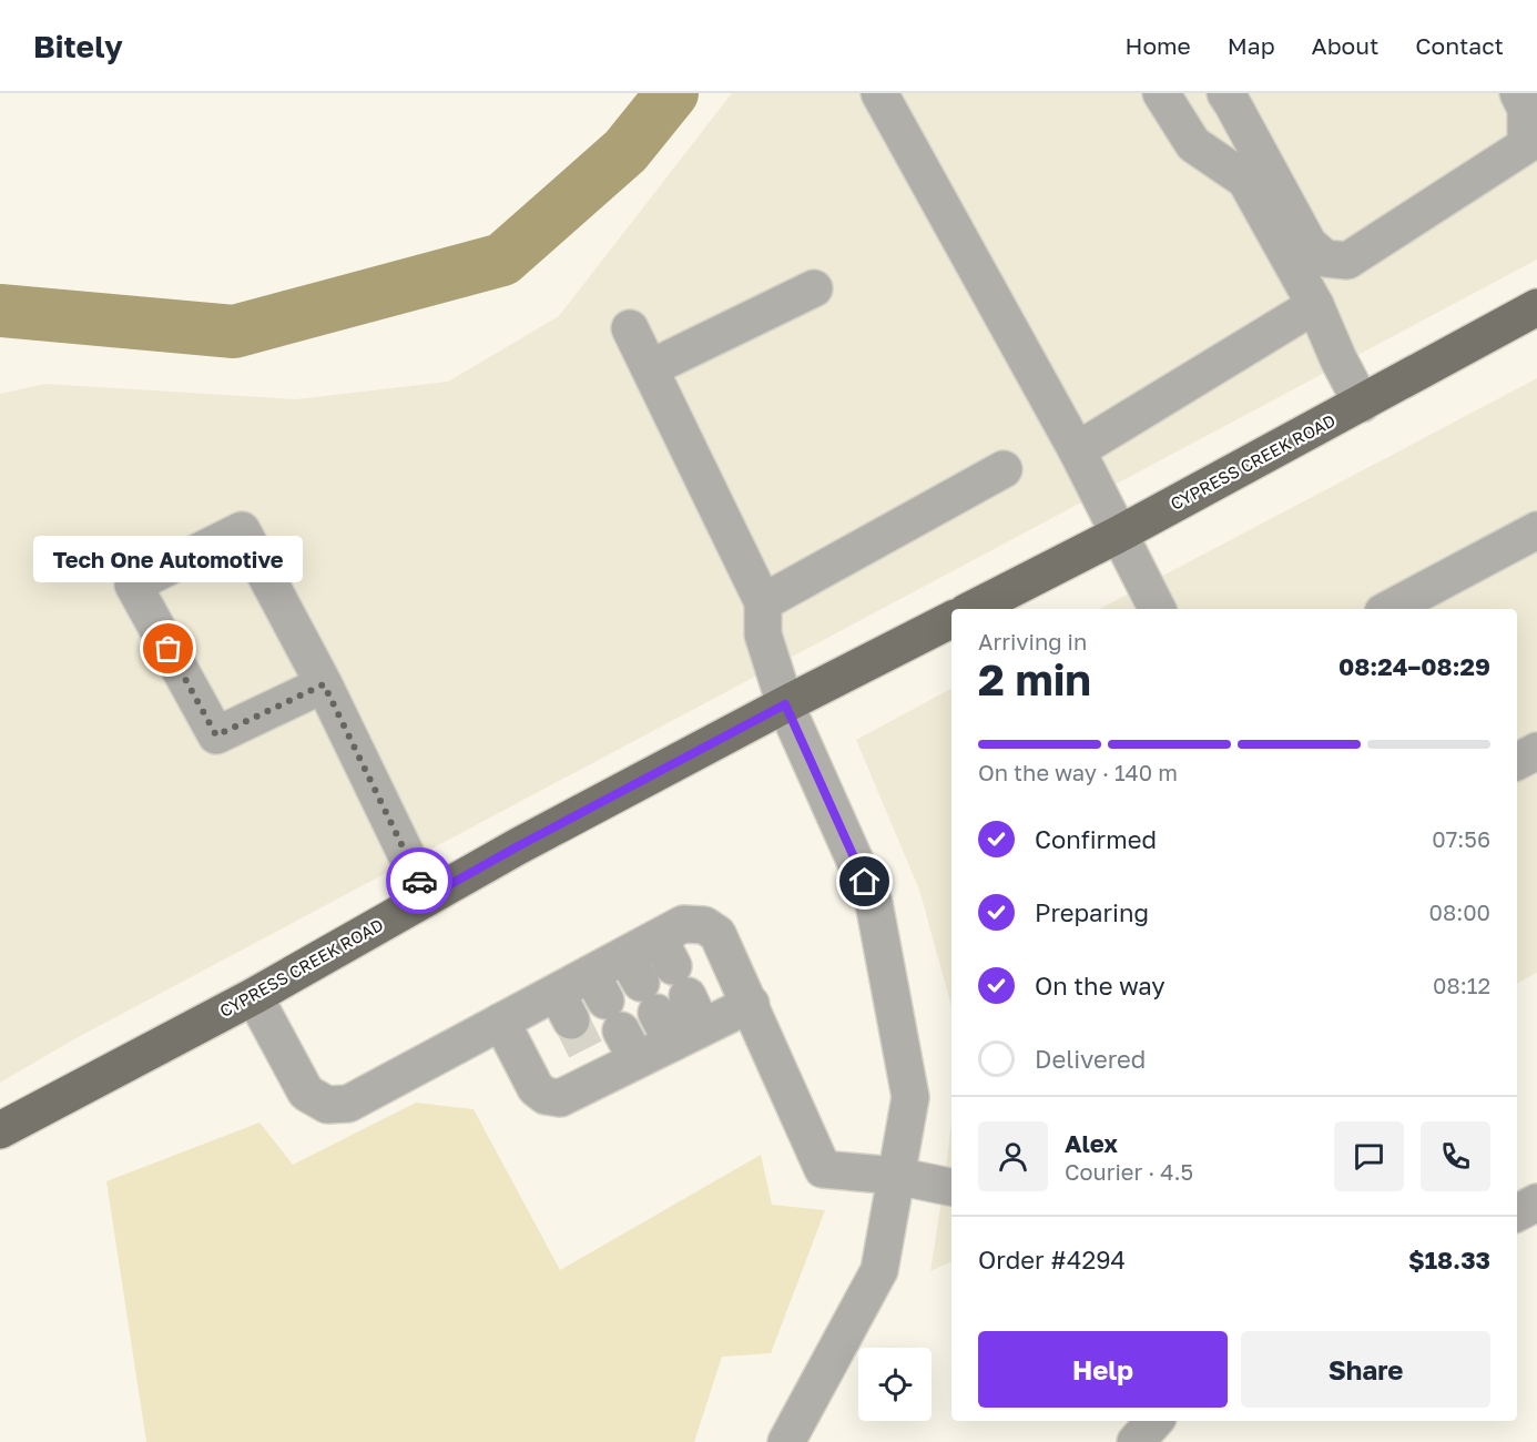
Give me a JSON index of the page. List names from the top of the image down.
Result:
{
  "streets": {
    "main road": ["CYPRESS CREEK ROAD"]
  },
  "places": ["Tech One Automotive"],
  "page": {
    "header": "Bitely",
    "nav": [
      "Home",
      "Map",
      "About",
      "Contact"
    ],
    "bubble": "Tech One Automotive",
    "heading": ["2 min", "Arriving in", "08:24–08:29"],
    "panel": [
      "Alex",
      "Courier · 4.5",
      "Order #4294",
      "$18.33"
    ],
    "bar": "On the way · 140 m",
    "list": [
      ["Confirmed", "07:56"],
      ["Preparing", "08:00"],
      ["On the way", "08:12"],
      "Delivered"
    ],
    "buttons": ["Help", "Share"]
  }
}
